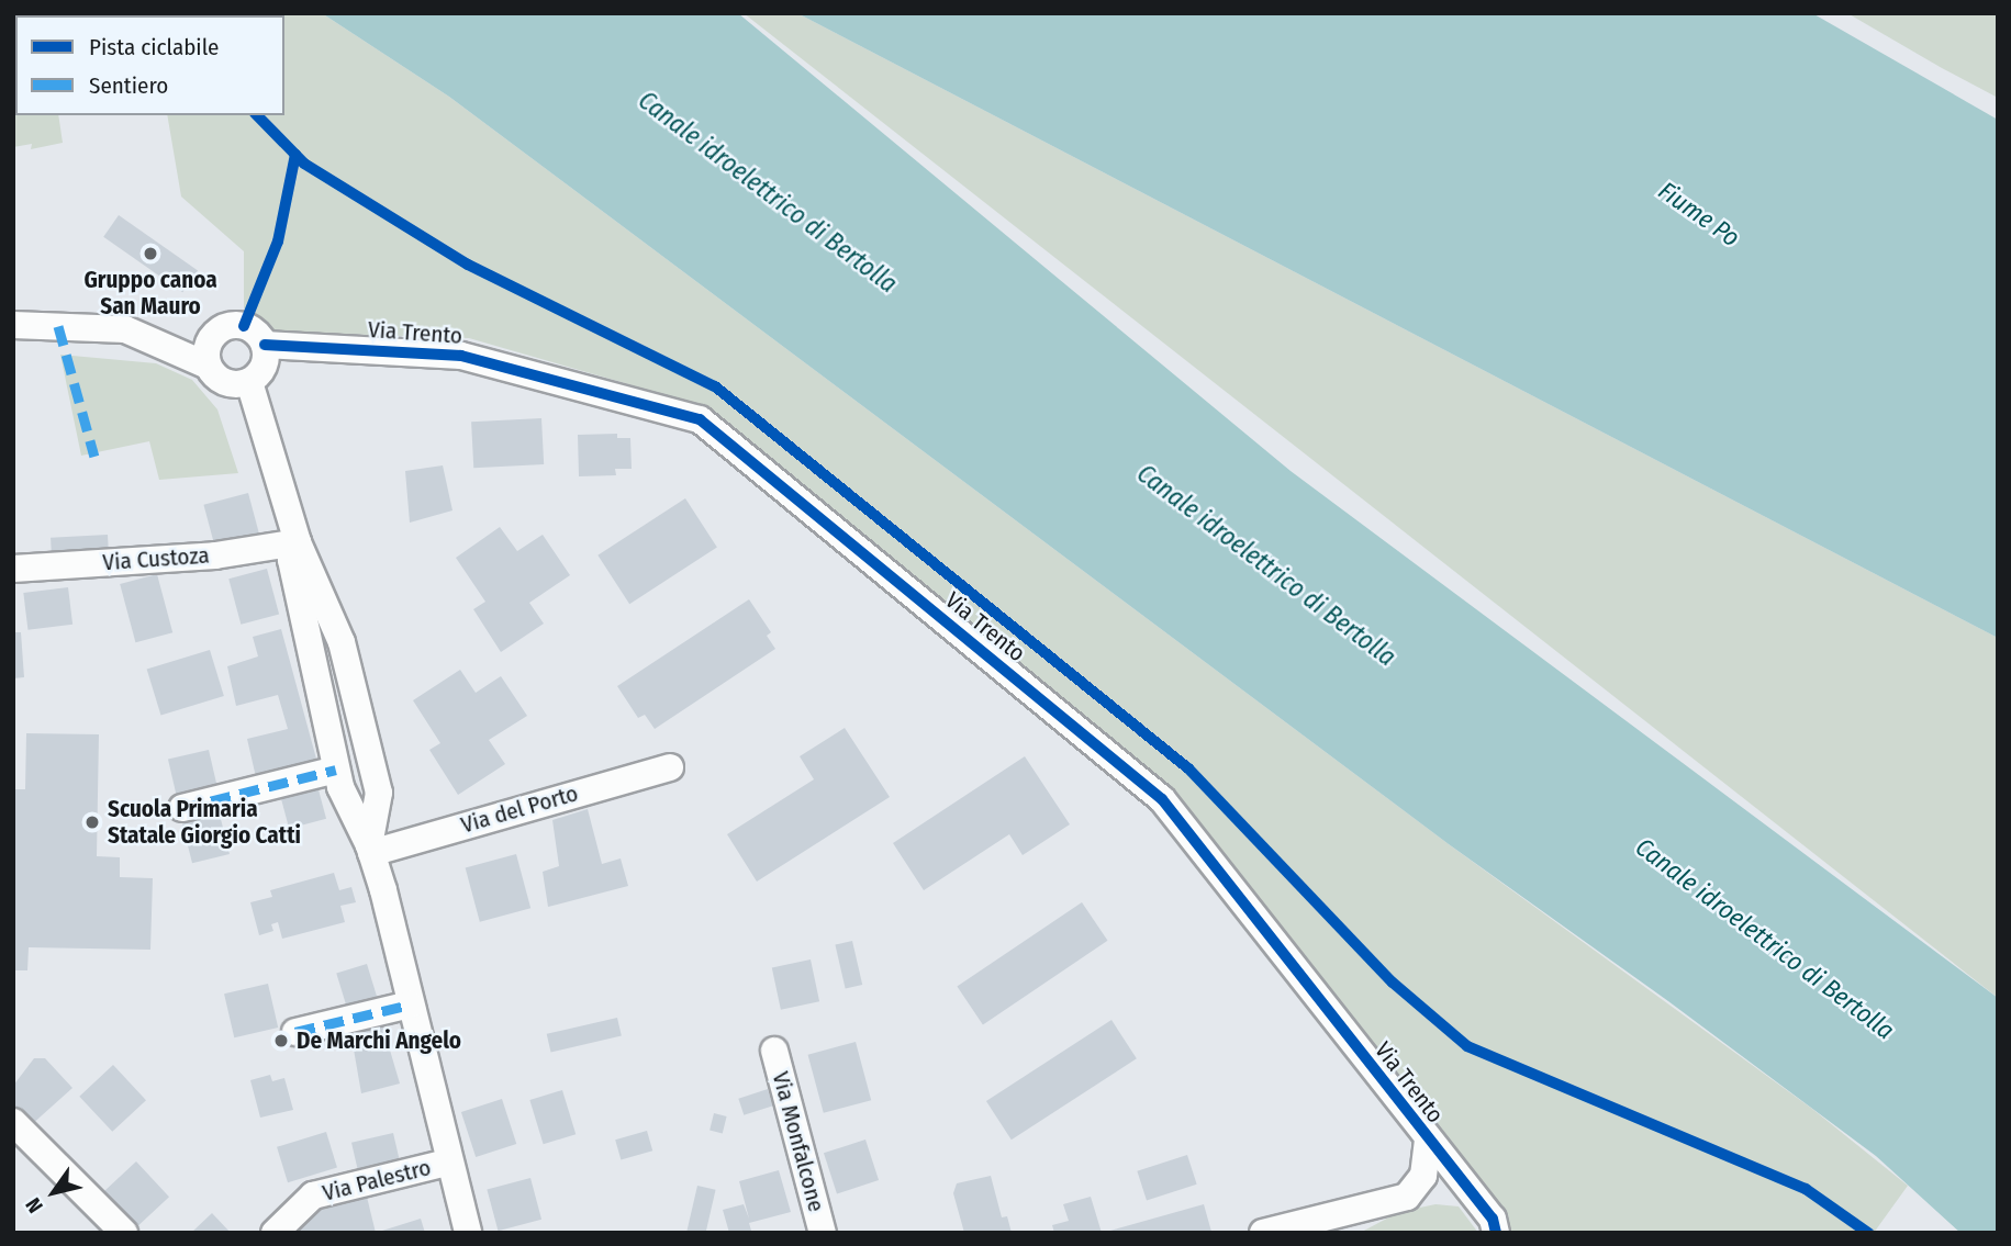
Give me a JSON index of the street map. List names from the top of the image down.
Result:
{
  "streets": {
    "street": [
      "Via Trento",
      "Via Custoza",
      "Via del Porto",
      "Via Monfalcone",
      "Via Palestro"
    ]
  },
  "water": ["Canale idroelettrico di Bertolla", "Fiume Po"],
  "places": ["Gruppo canoa San Mauro", "Scuola Primaria Statale Giorgio Catti", "De Marchi Angelo"],
  "legend": ["Pista ciclabile", "Sentiero"],
  "north": "bottom left"
}
